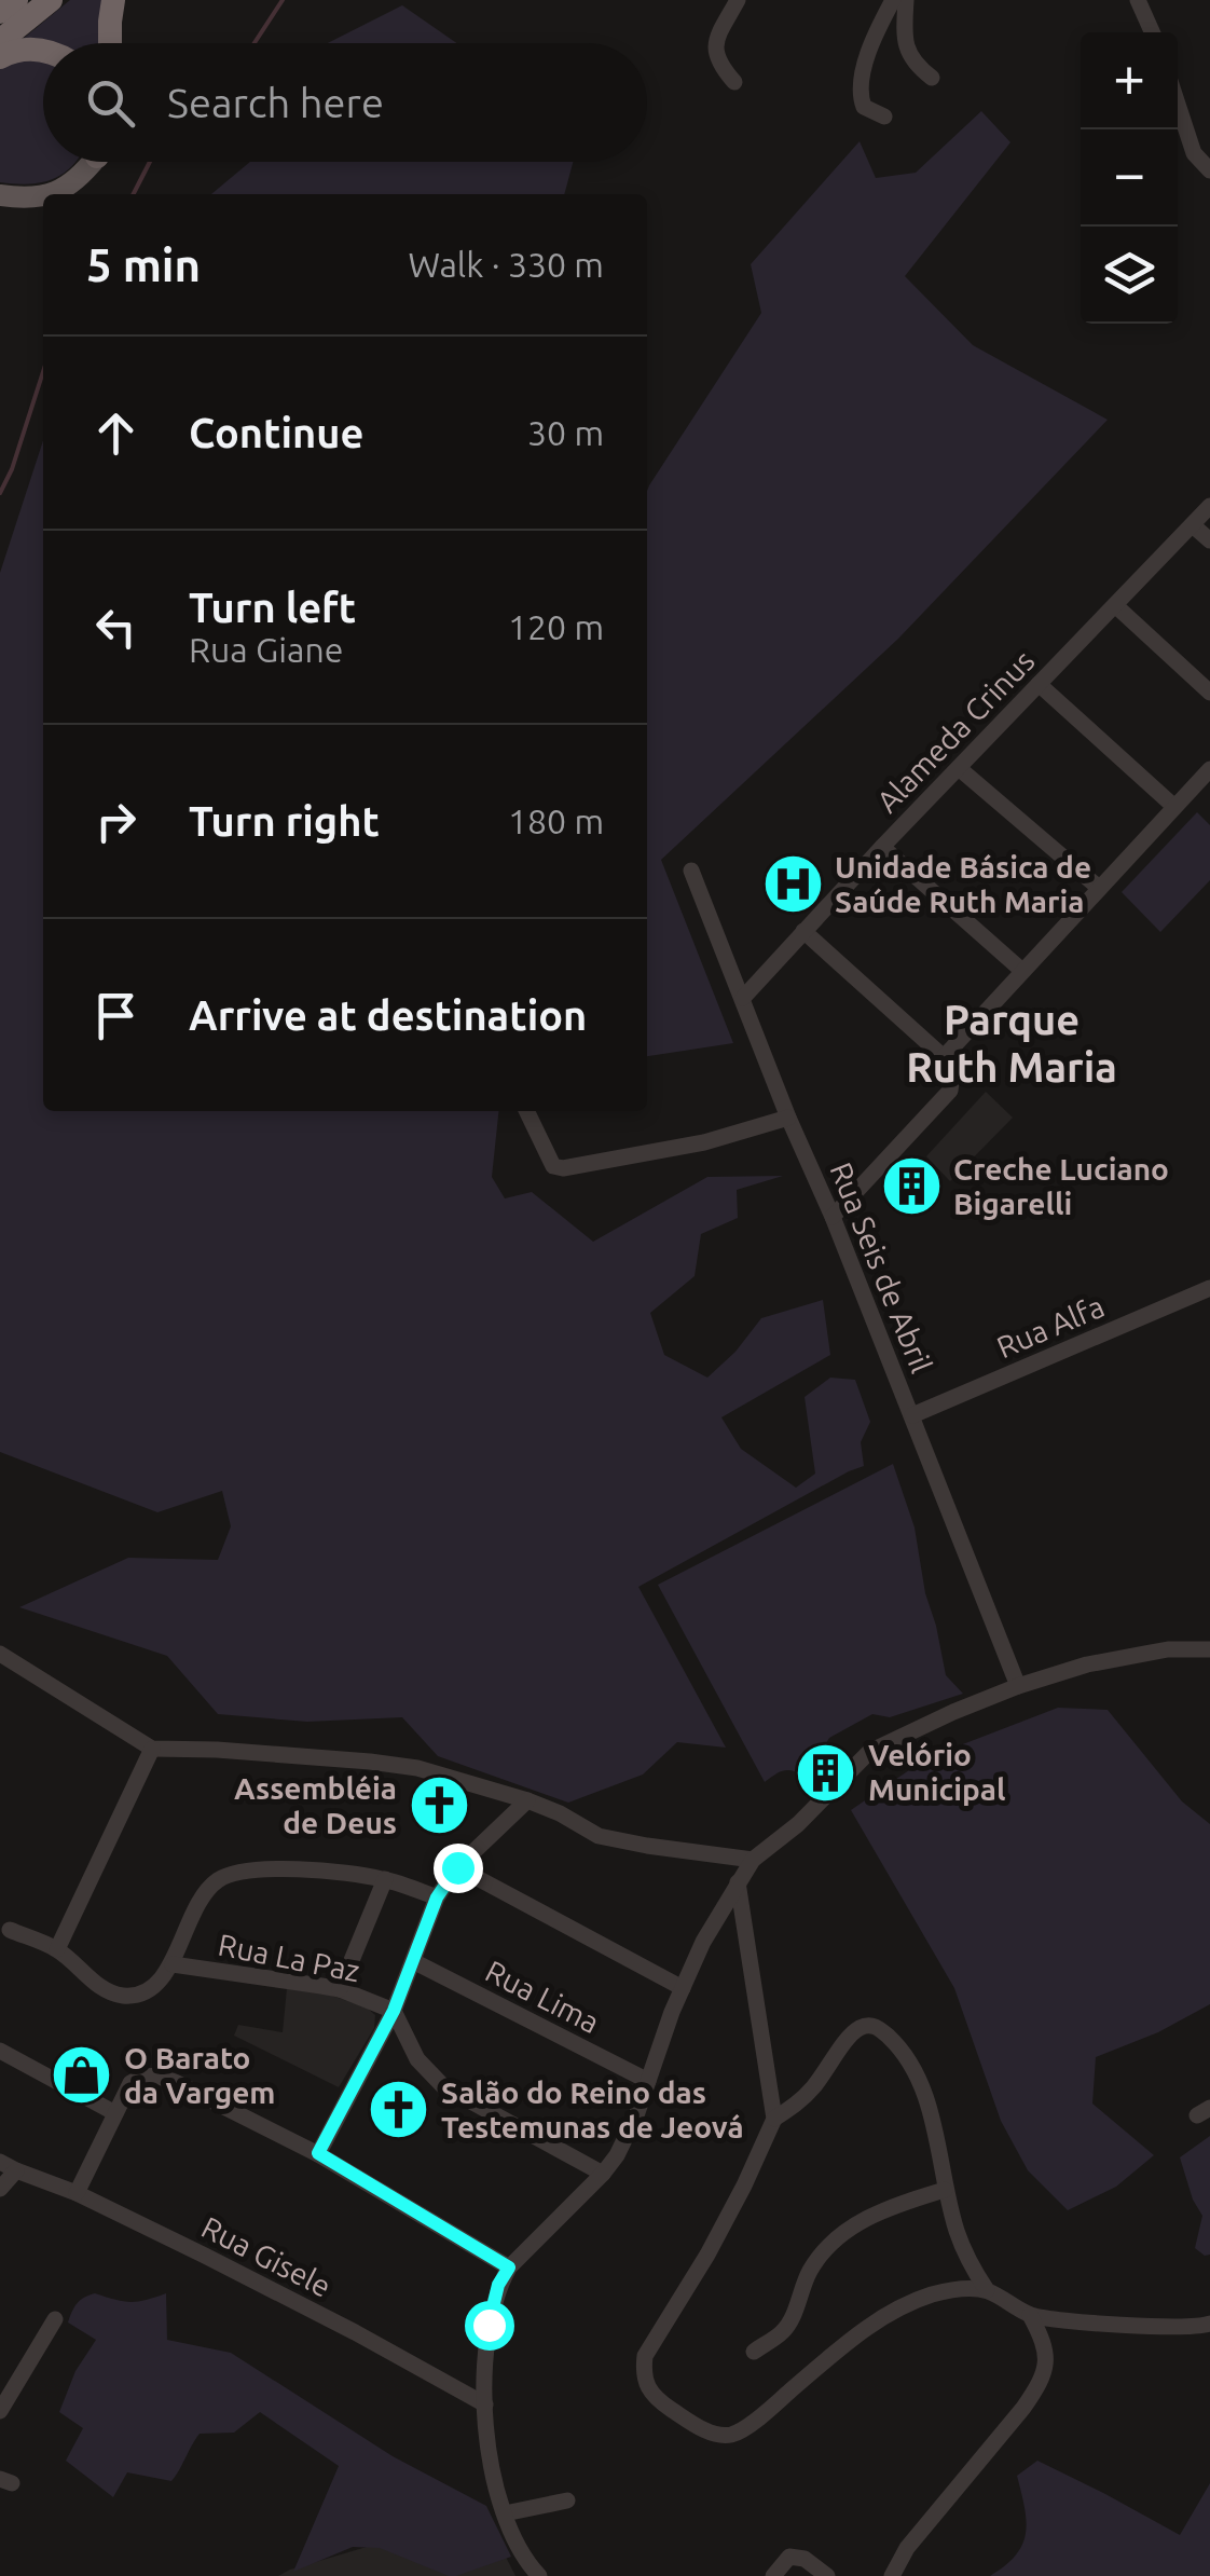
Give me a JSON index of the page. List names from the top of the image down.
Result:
{
  "streets": {
    "street": [
      "Alameda Crinus",
      "Rua Seis de Abril",
      "Rua Alfa",
      "Rua La Paz",
      "Rua Lima",
      "Rua Gisele"
    ]
  },
  "crossings": [
    ["Alameda Crinus", "Rua Seis de Abril"],
    ["Rua Seis de Abril", "Rua Alfa"]
  ],
  "districts": ["Parque Ruth Maria"],
  "places": {
    "hospital": ["Unidade Básica de Saúde Ruth Maria"],
    "building": ["Creche Luciano Bigarelli", "Velório Municipal"],
    "church": ["Assembléia de Deus", "Salão do Reino das Testemunas de Jeová"],
    "shop": ["O Barato da Vargem"]
  },
  "page": {
    "map_buttons": ["+", "−"],
    "search": "Search here",
    "heading": ["5 min", "Walk · 330 m"],
    "list": [
      ["Continue", "30 m"],
      ["Turn left", "Rua Giane", "120 m"],
      ["Turn right", "180 m"],
      "Arrive at destination"
    ]
  }
}
